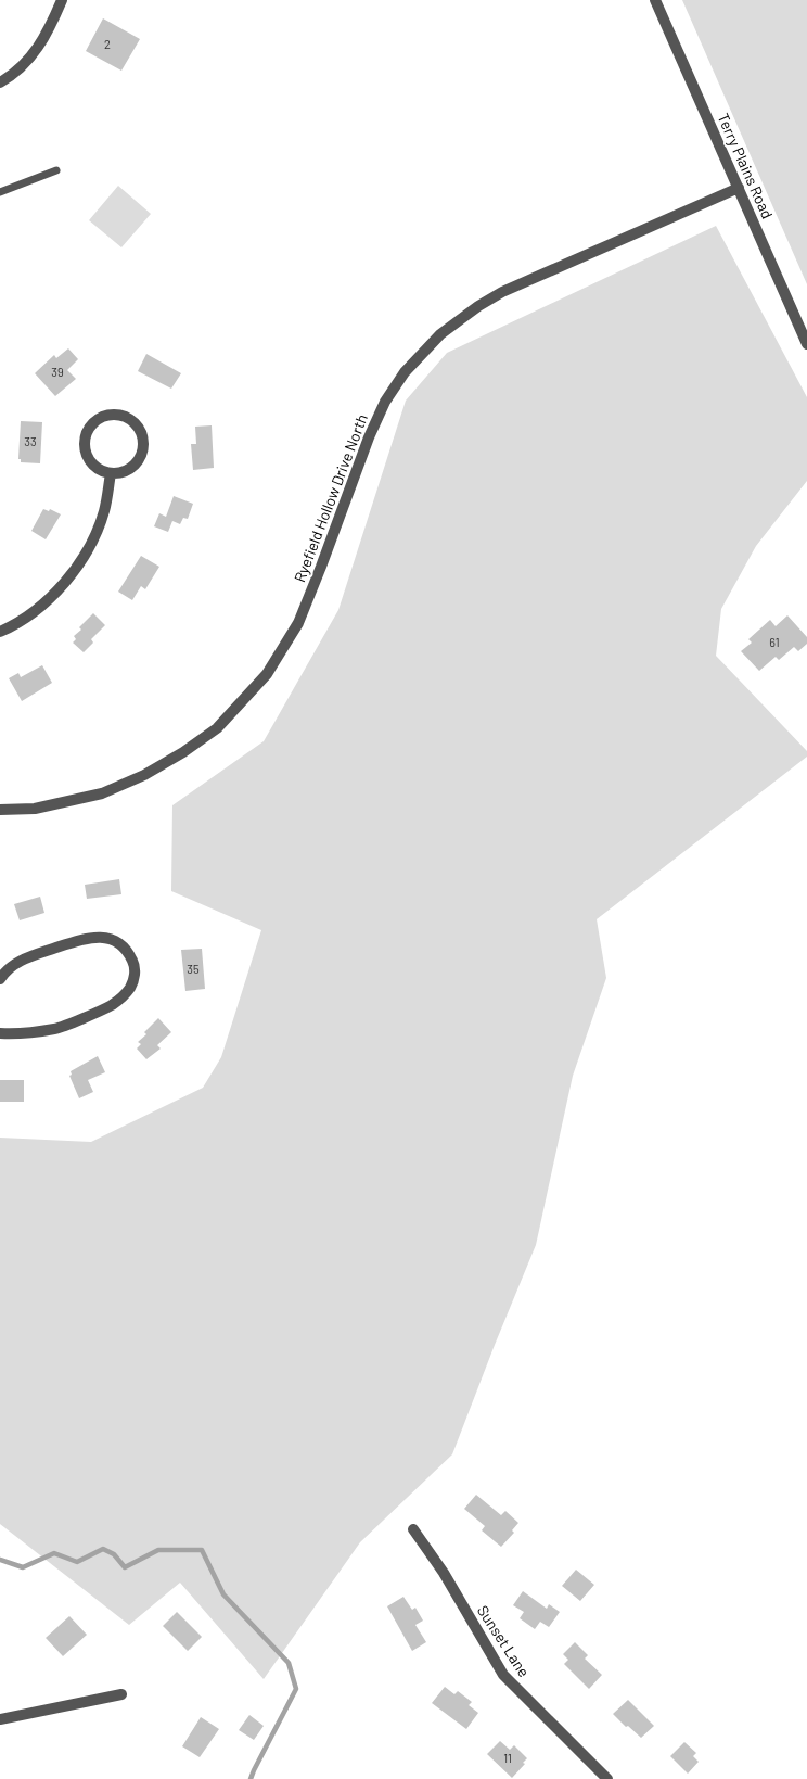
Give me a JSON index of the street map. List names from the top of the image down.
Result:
{
  "streets": {
    "street": ["Terry Plains Road", "Ryefield Hollow Drive North", "Sunset Lane"]
  },
  "crossings": [
    ["Terry Plains Road", "Ryefield Hollow Drive North"]
  ],
  "house_numbers": [
    "2",
    "39",
    "33",
    "61",
    "35",
    "11"
  ]
}
